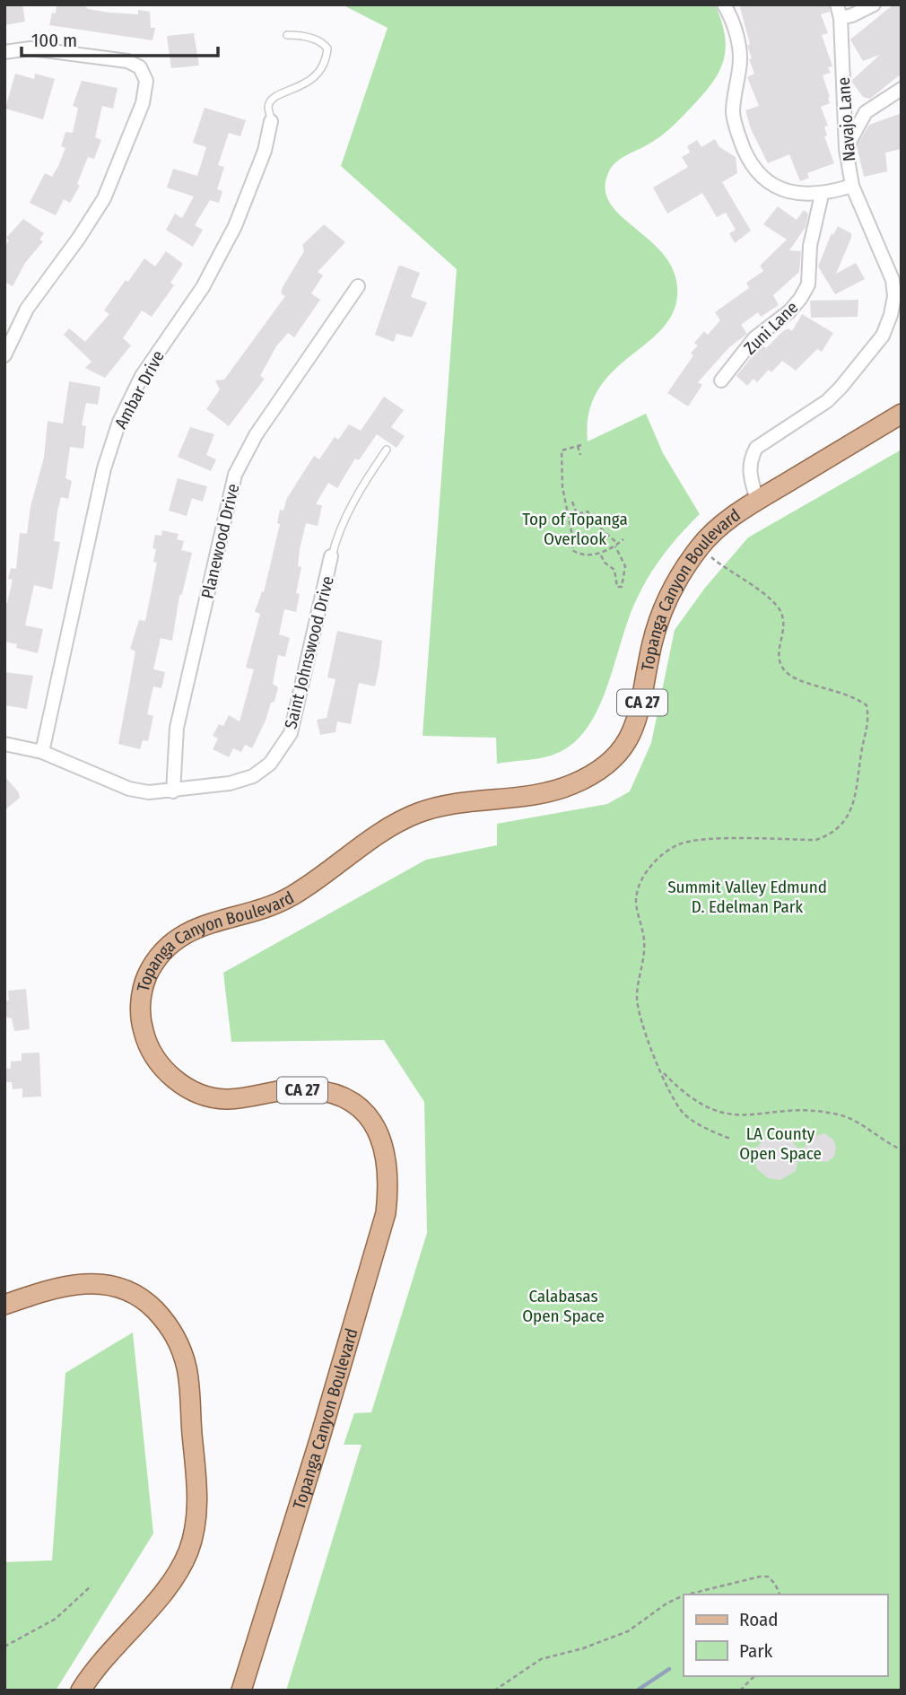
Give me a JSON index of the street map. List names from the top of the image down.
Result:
{
  "streets": {
    "main road": ["Topanga Canyon Boulevard", "CA 27"],
    "street": [
      "Navajo Lane",
      "Zuni Lane",
      "Ambar Drive",
      "Planewood Drive",
      "Saint Johnswood Drive"
    ]
  },
  "crossings": [
    ["Navajo Lane", "Topanga Canyon Boulevard"],
    ["Ambar Drive", "Saint Johnswood Drive"],
    ["Planewood Drive", "Saint Johnswood Drive"]
  ],
  "parks": [
    "Top of Topanga Overlook",
    "Summit Valley Edmund D. Edelman Park",
    "LA County Open Space",
    "Calabasas Open Space"
  ],
  "legend": ["Road", "Park"],
  "scale_bar": "100 m"
}
